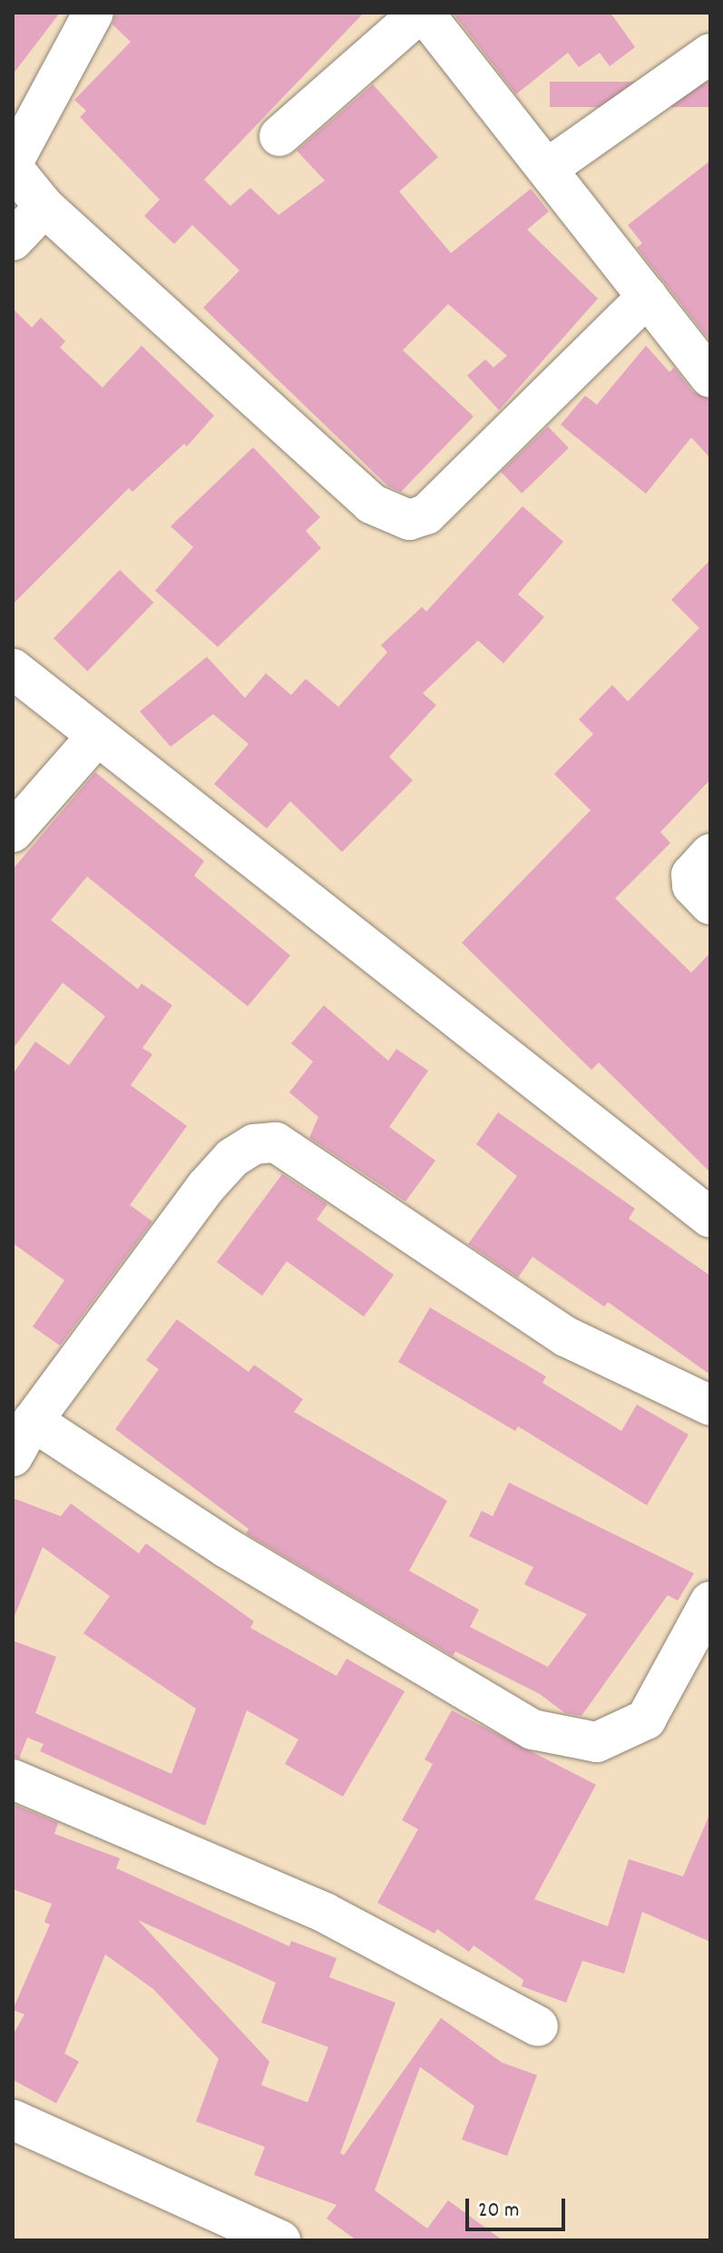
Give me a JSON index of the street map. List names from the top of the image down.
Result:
{
  "scale_bar": "20 m"
}
